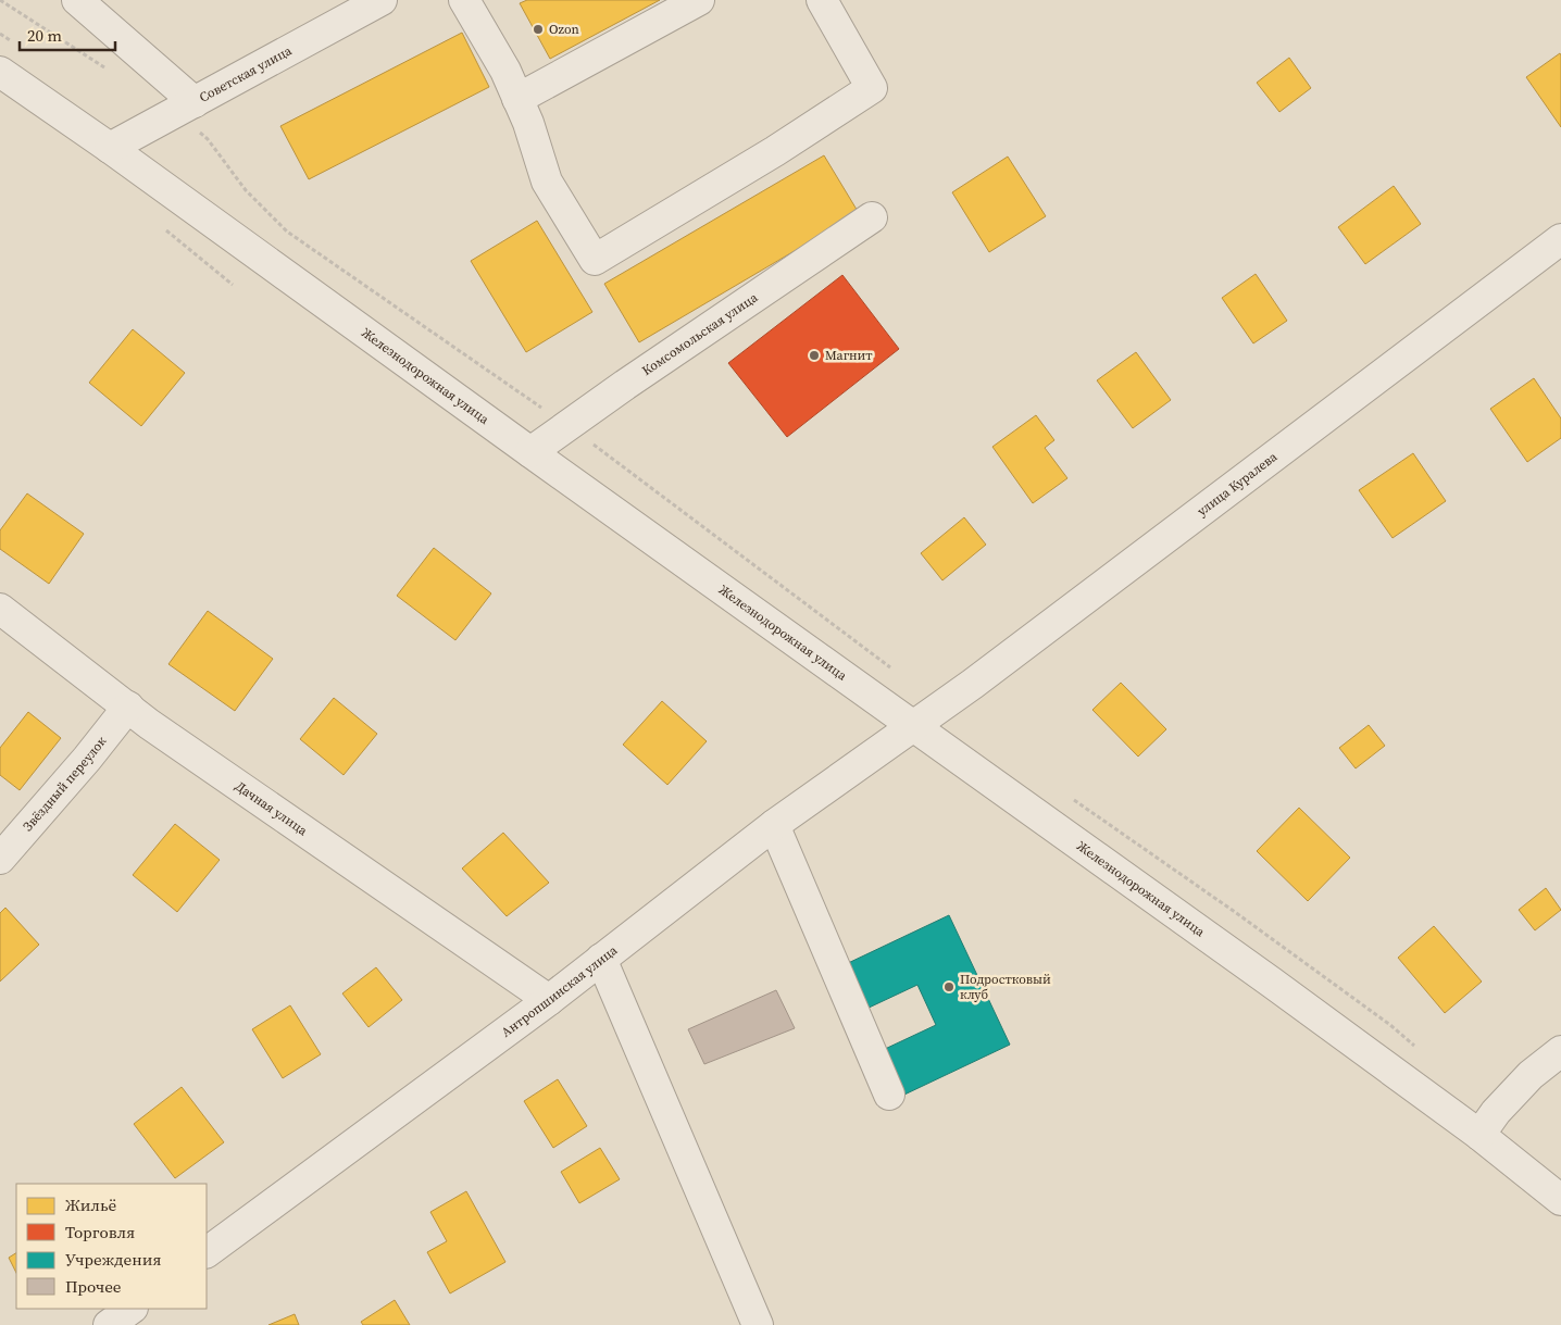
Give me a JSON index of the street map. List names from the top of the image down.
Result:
{
  "streets": {
    "street": [
      "Советская улица",
      "Комсомольская улица",
      "Железнодорожная улица",
      "улица Куралева",
      "Звёздный переулок",
      "Дачная улица",
      "Антропшинская улица"
    ]
  },
  "crossings": [
    ["Советская улица", "Железнодорожная улица"],
    ["Комсомольская улица", "Железнодорожная улица"],
    ["Железнодорожная улица", "улица Куралева"],
    ["Железнодорожная улица", "Антропшинская улица"],
    ["улица Куралева", "Антропшинская улица"],
    ["Звёздный переулок", "Дачная улица"],
    ["Дачная улица", "Антропшинская улица"]
  ],
  "places": ["Ozon", "Магнит", "Подростковый клуб"],
  "legend": [
    "Жильё",
    "Торговля",
    "Учреждения",
    "Прочее"
  ],
  "scale_bar": "20 m"
}
